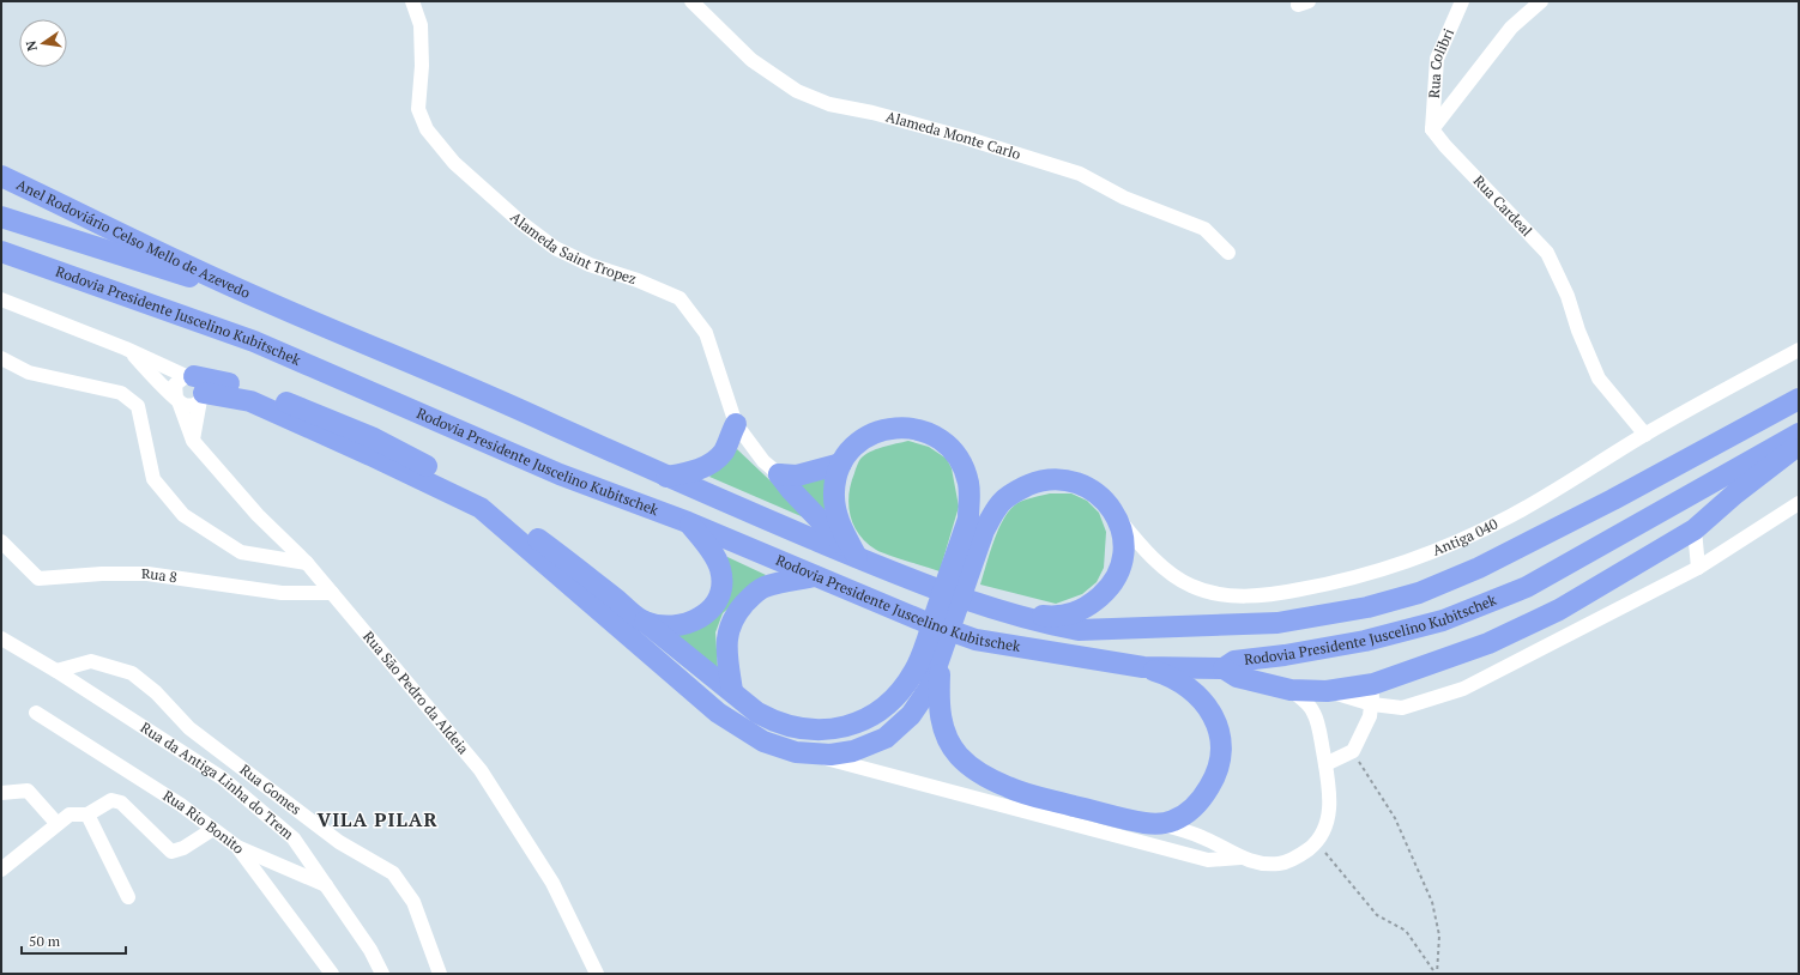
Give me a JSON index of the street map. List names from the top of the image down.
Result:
{
  "streets": {
    "highway": ["Anel Rodoviário Celso Mello de Azevedo", "Rodovia Presidente Juscelino Kubitschek"],
    "street": [
      "Rua Colibri",
      "Alameda Monte Carlo",
      "Rua Cardeal",
      "Alameda Saint Tropez",
      "Antiga 040",
      "Rua 8",
      "Rua São Pedro da Aldeia",
      "Rua da Antiga Linha do Trem",
      "Rua Gomes",
      "Rua Rio Bonito"
    ]
  },
  "crossings": [
    ["Rua Colibri", "Rua Cardeal"],
    ["Rua Cardeal", "Antiga 040"],
    ["Anel Rodoviário Celso Mello de Azevedo", "Rodovia Presidente Juscelino Kubitschek"],
    ["Rua 8", "Rua São Pedro da Aldeia"],
    ["Rua da Antiga Linha do Trem", "Rua Gomes"]
  ],
  "districts": ["VILA PILAR"],
  "scale_bar": "50 m",
  "north": "left"
}
